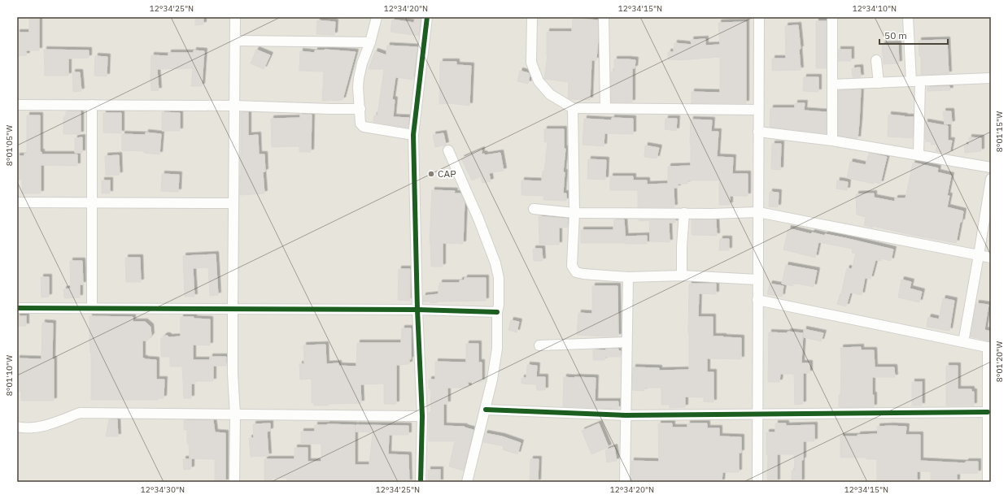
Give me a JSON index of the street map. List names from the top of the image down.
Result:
{
  "places": ["CAP"],
  "scale_bar": "50 m",
  "coordinates": [
    "12°34'25\"N",
    "12°34'20\"N",
    "12°34'15\"N",
    "12°34'10\"N",
    "8°01'15\"W",
    "8°01'05\"W",
    "8°01'20\"W",
    "8°01'10\"W",
    "12°34'30\"N"
  ]
}
